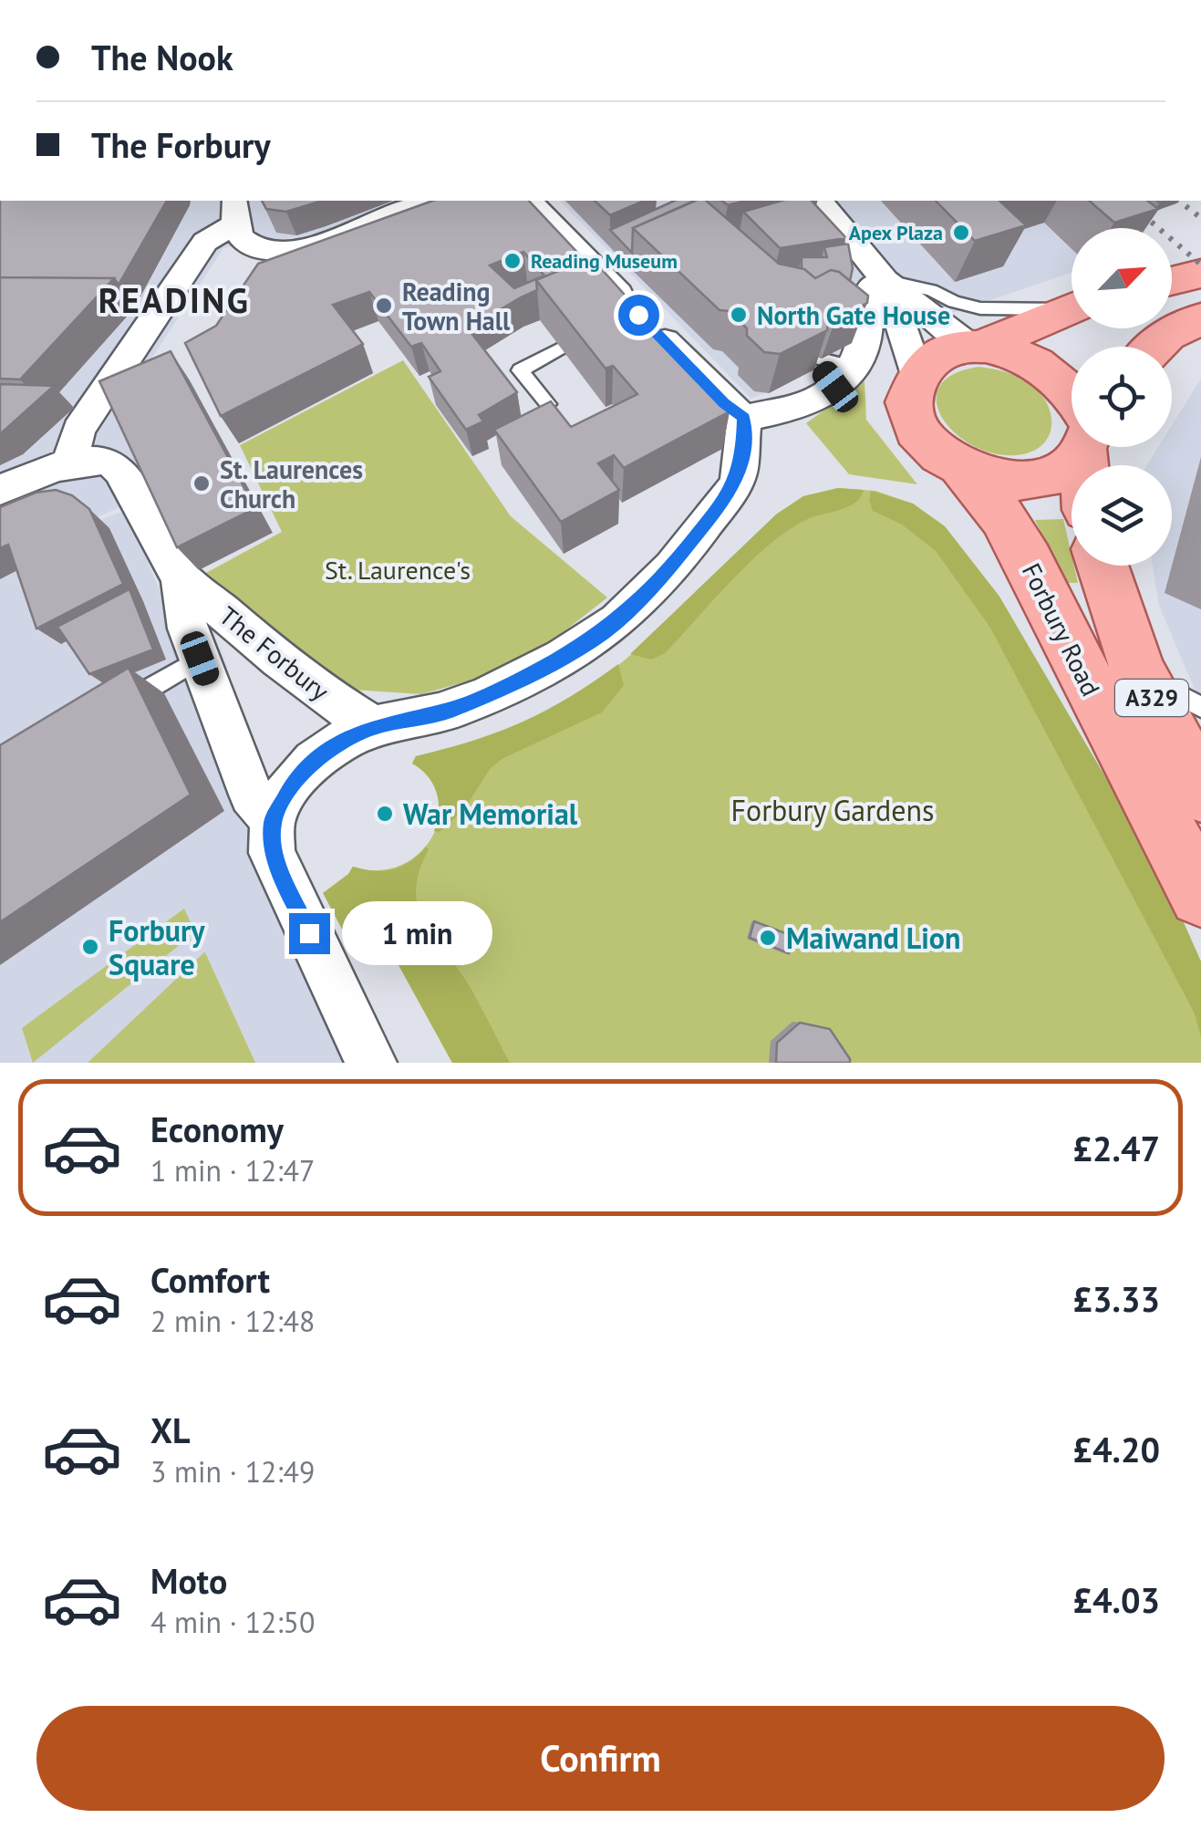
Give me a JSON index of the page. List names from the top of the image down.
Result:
{
  "streets": {
    "main road": ["Forbury Road", "A329"],
    "street": ["The Forbury"]
  },
  "districts": ["READING"],
  "parks": ["St. Laurence's", "Forbury Gardens"],
  "places": [
    "Apex Plaza",
    "Reading Museum",
    "Reading Town Hall",
    "North Gate House",
    "St. Laurences Church",
    "War Memorial",
    "Maiwand Lion",
    "Forbury Square"
  ],
  "north": "top right",
  "page": {
    "banner": ["The Nook", "The Forbury"],
    "bubble": "1 min",
    "list": [
      {
        "name": "Economy",
        "note": "1 min · 12:47",
        "value": "£2.47"
      },
      {
        "name": "Comfort",
        "note": "2 min · 12:48",
        "value": "£3.33"
      },
      {
        "name": "XL",
        "note": "3 min · 12:49",
        "value": "£4.20"
      },
      {
        "name": "Moto",
        "note": "4 min · 12:50",
        "value": "£4.03"
      }
    ],
    "buttons": "Confirm"
  }
}
